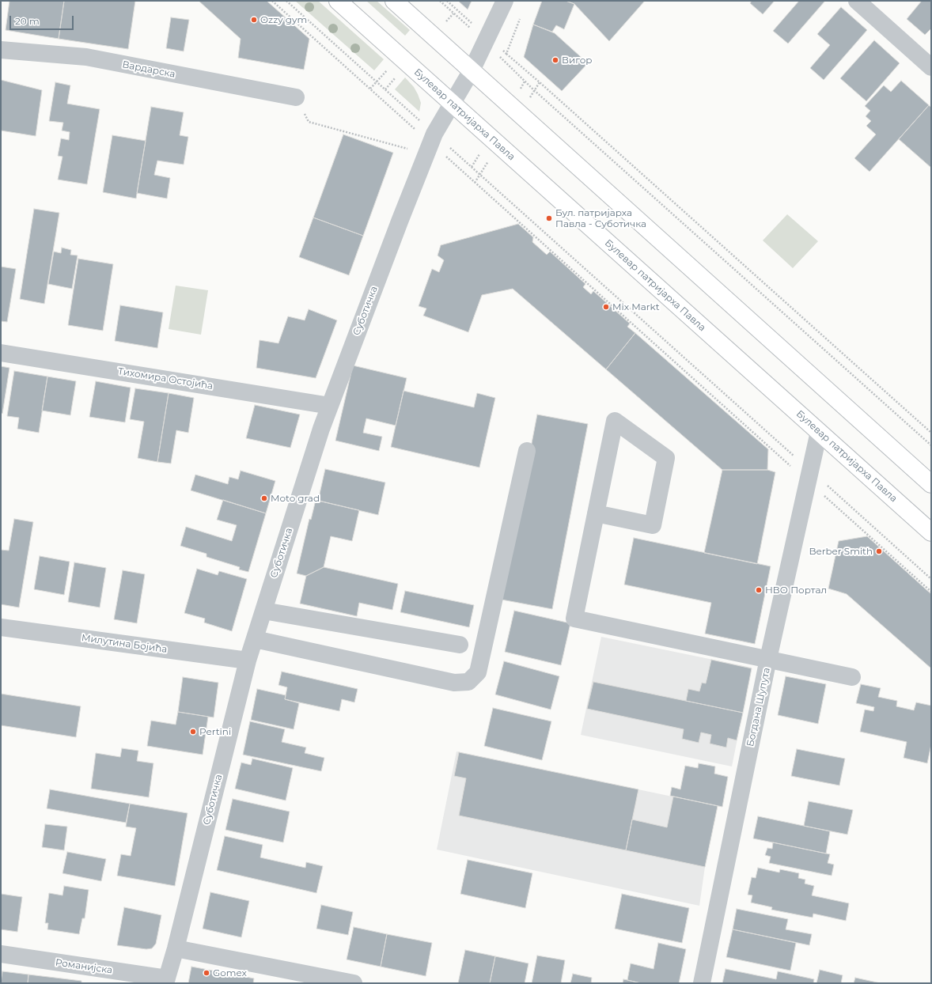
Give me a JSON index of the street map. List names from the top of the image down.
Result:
{
  "streets": {
    "main road": ["Булевар патријарха Павла"],
    "street": [
      "Вардарска",
      "Суботичка",
      "Тихомира Остојића",
      "Милутина Бојића",
      "Богдана Шупута",
      "Романијска"
    ]
  },
  "crossings": [
    ["Булевар патријарха Павла", "Суботичка"],
    ["Булевар патријарха Павла", "Богдана Шупута"],
    ["Суботичка", "Тихомира Остојића"],
    ["Суботичка", "Милутина Бојића"],
    ["Суботичка", "Романијска"]
  ],
  "places": [
    "Ozzy gym",
    "Вигор",
    "Бул. патријарха Павла - Суботичка",
    "Mix Markt",
    "Moto grad",
    "Berber Smith",
    "НВО Портал",
    "Pertini",
    "Gomex"
  ],
  "scale_bar": "20 m"
}
